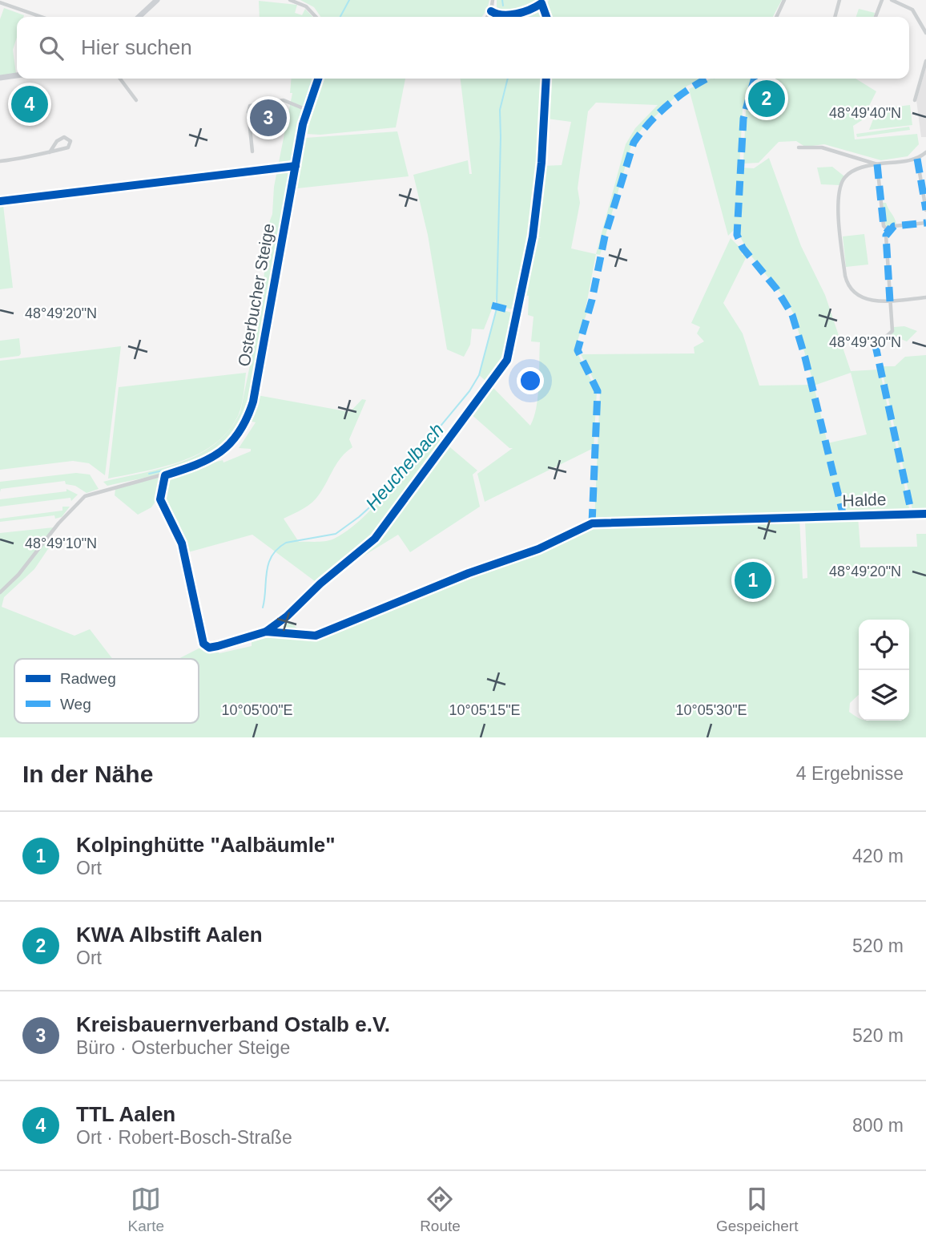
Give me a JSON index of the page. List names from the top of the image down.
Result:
{
  "streets": {
    "street": ["Osterbucher Steige", "Halde"]
  },
  "water": ["Heuchelbach"],
  "legend": ["Radweg", "Weg"],
  "page": {
    "search": "Hier suchen",
    "pins": [
      "2",
      "4",
      "3",
      "1"
    ],
    "heading": ["In der Nähe", "4 Ergebnisse"],
    "list": [
      {
        "mark": "1",
        "name": "Kolpinghütte \"Aalbäumle\"",
        "note": "Ort",
        "value": "420 m"
      },
      {
        "mark": "2",
        "name": "KWA Albstift Aalen",
        "note": "Ort",
        "value": "520 m"
      },
      {
        "mark": "3",
        "name": "Kreisbauernverband Ostalb e.V.",
        "note": "Büro · Osterbucher Steige",
        "value": "520 m"
      },
      {
        "mark": "4",
        "name": "TTL Aalen",
        "note": "Ort · Robert-Bosch-Straße",
        "value": "800 m"
      }
    ],
    "nav": ["Karte", "Route", "Gespeichert"]
  },
  "coordinates": [
    "48°49'40\"N",
    "48°49'20\"N",
    "48°49'30\"N",
    "48°49'10\"N",
    "10°05'00\"E",
    "10°05'15\"E",
    "10°05'30\"E"
  ]
}
